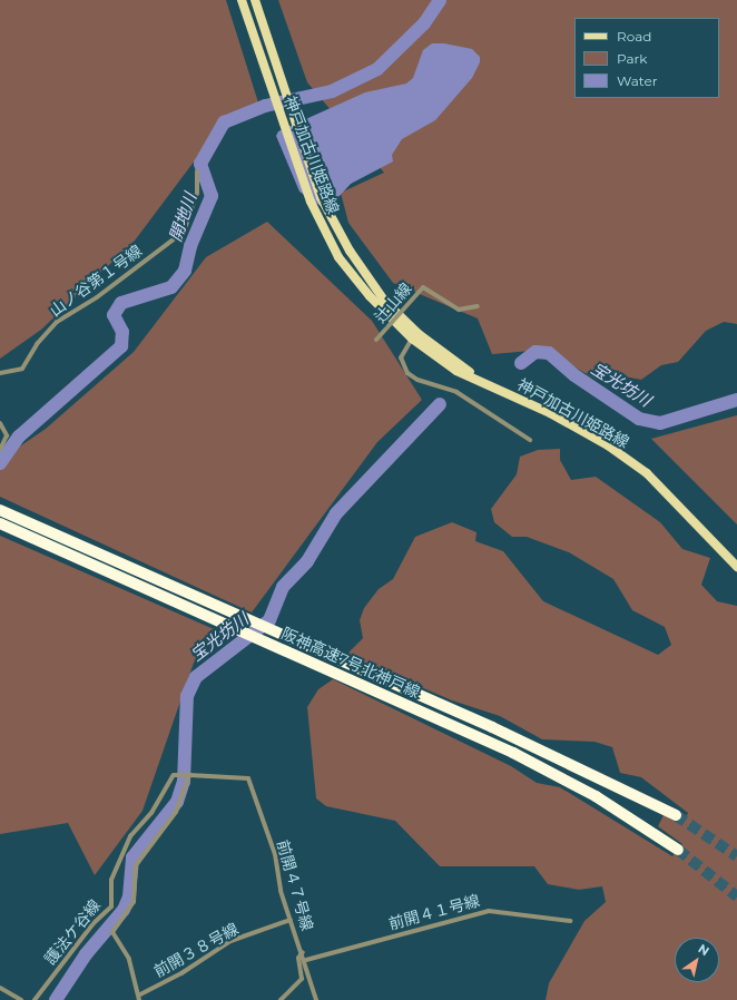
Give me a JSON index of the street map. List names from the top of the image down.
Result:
{
  "streets": {
    "highway": ["阪神高速7号北神戸線"],
    "main road": ["神戸加古川姫路線"],
    "street": [
      "山ノ谷第１号線",
      "辻山線",
      "前開４７号線",
      "前開４１号線",
      "護法ケ谷線",
      "前開３８号線"
    ]
  },
  "crossings": [
    ["前開４７号線", "前開４１号線"],
    ["前開４７号線", "前開３８号線"]
  ],
  "water": ["開地川", "宝光坊川"],
  "legend": ["Road", "Park", "Water"],
  "north": "top right"
}
